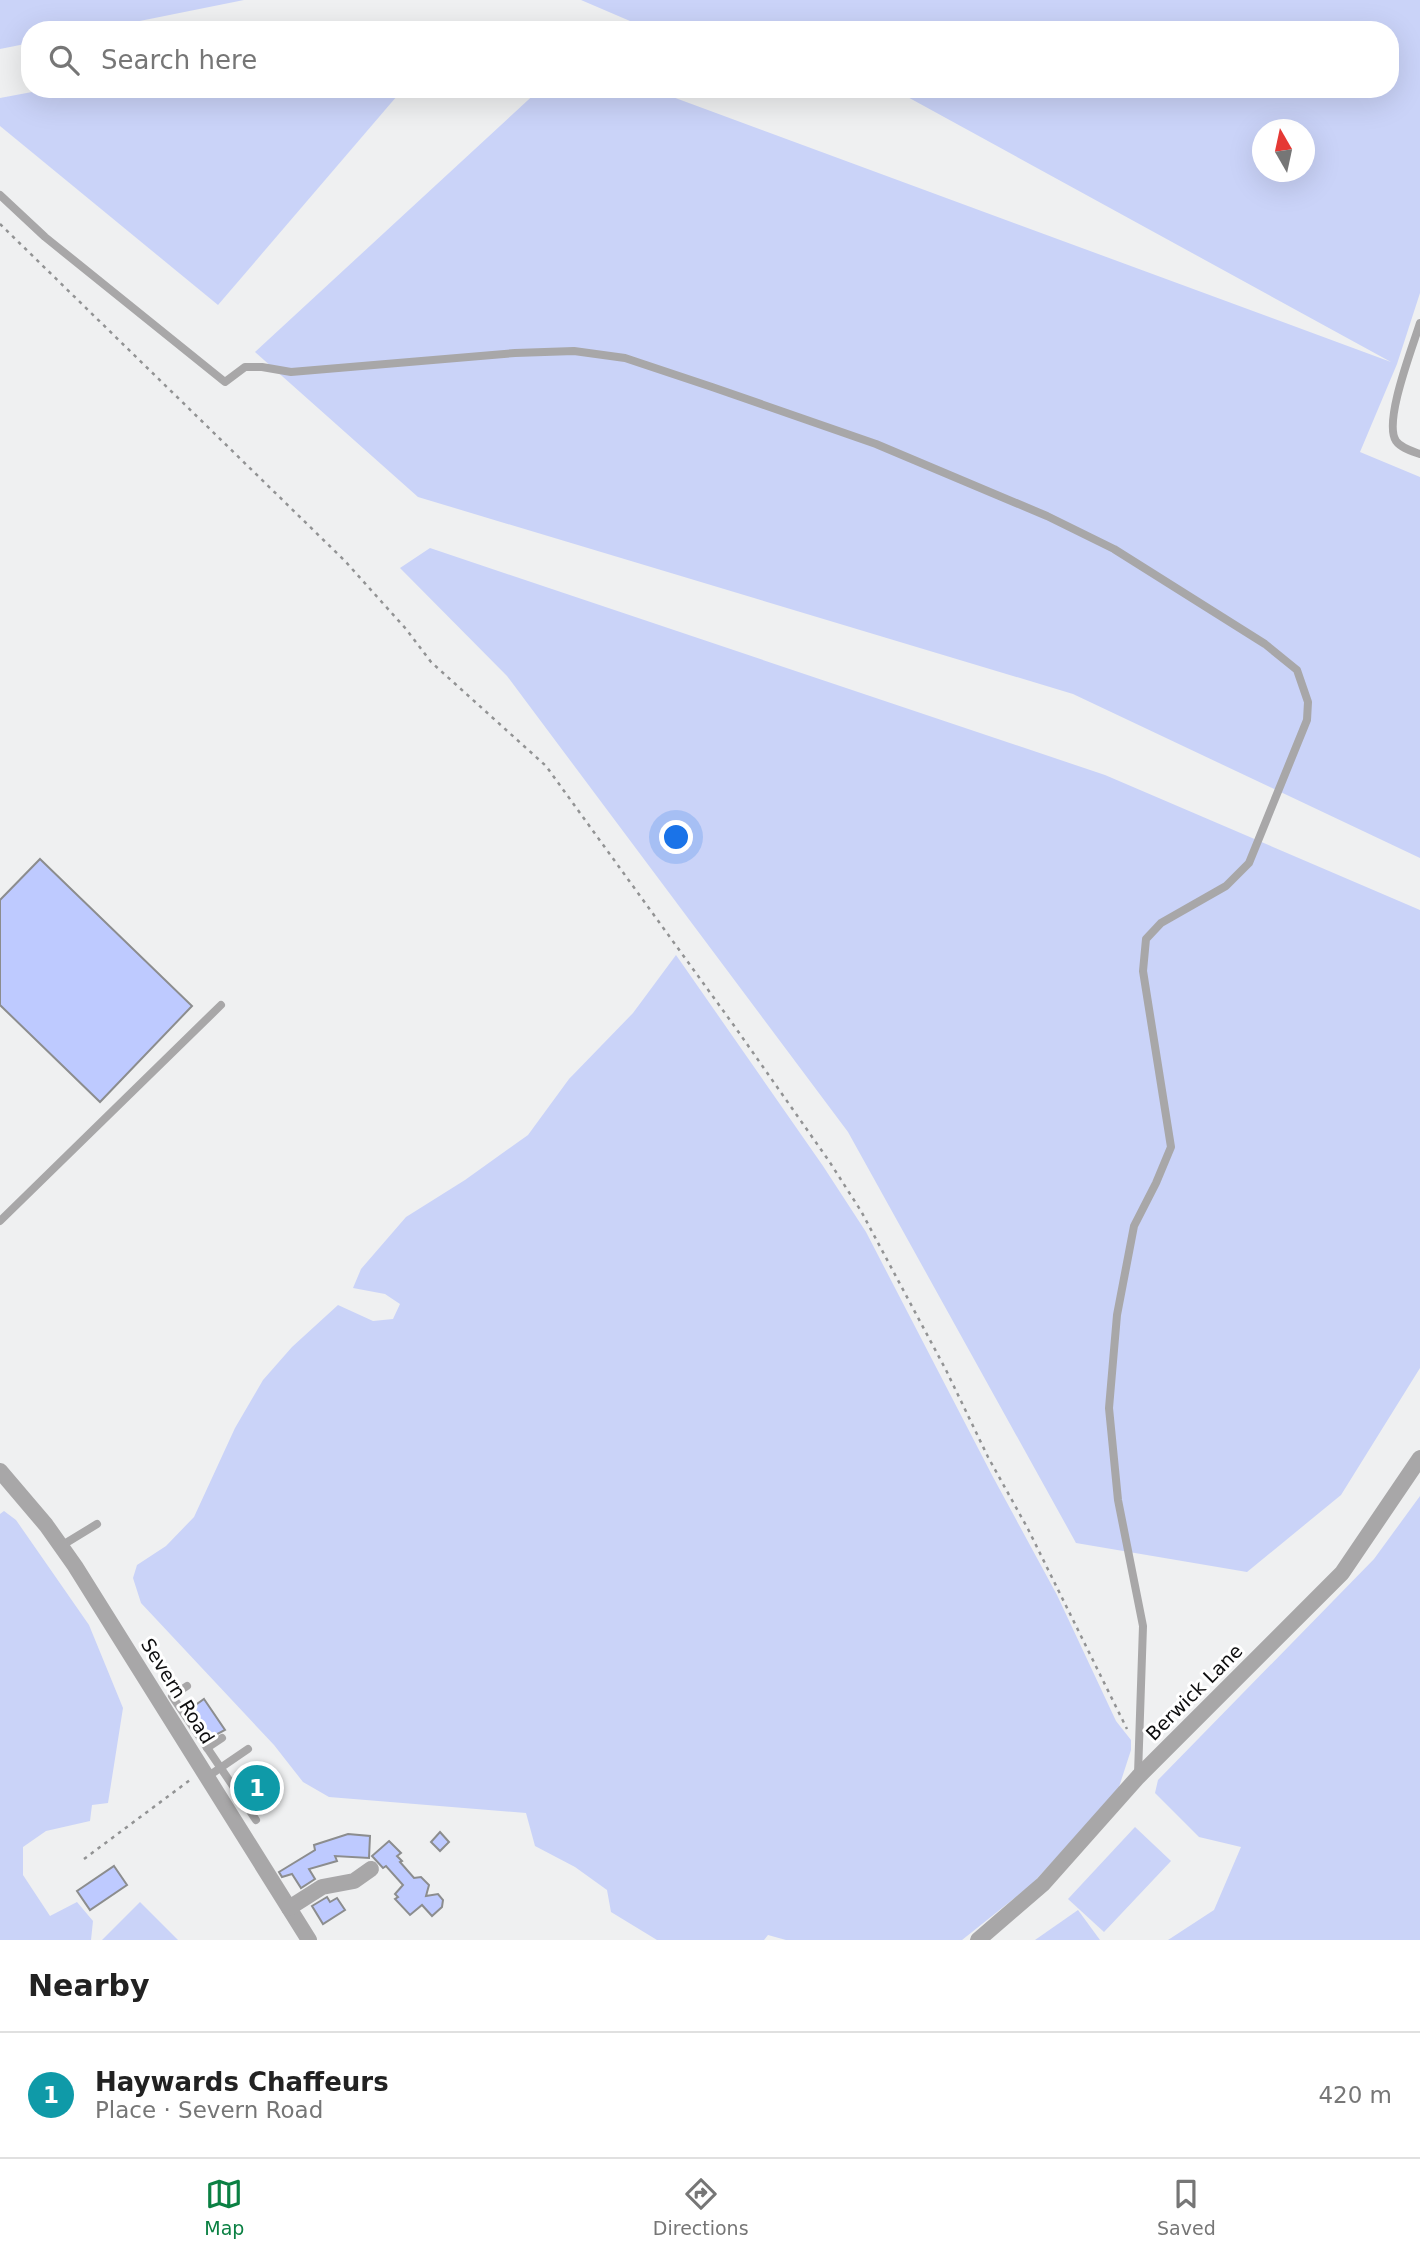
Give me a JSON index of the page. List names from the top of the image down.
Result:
{
  "streets": {
    "street": ["Severn Road", "Berwick Lane"]
  },
  "north": "top",
  "page": {
    "search": "Search here",
    "pins": "1",
    "heading": "Nearby",
    "list": [
      {
        "mark": "1",
        "name": "Haywards Chaffeurs",
        "note": "Place · Severn Road",
        "value": "420 m"
      }
    ],
    "nav": ["Map", "Directions", "Saved"]
  }
}
